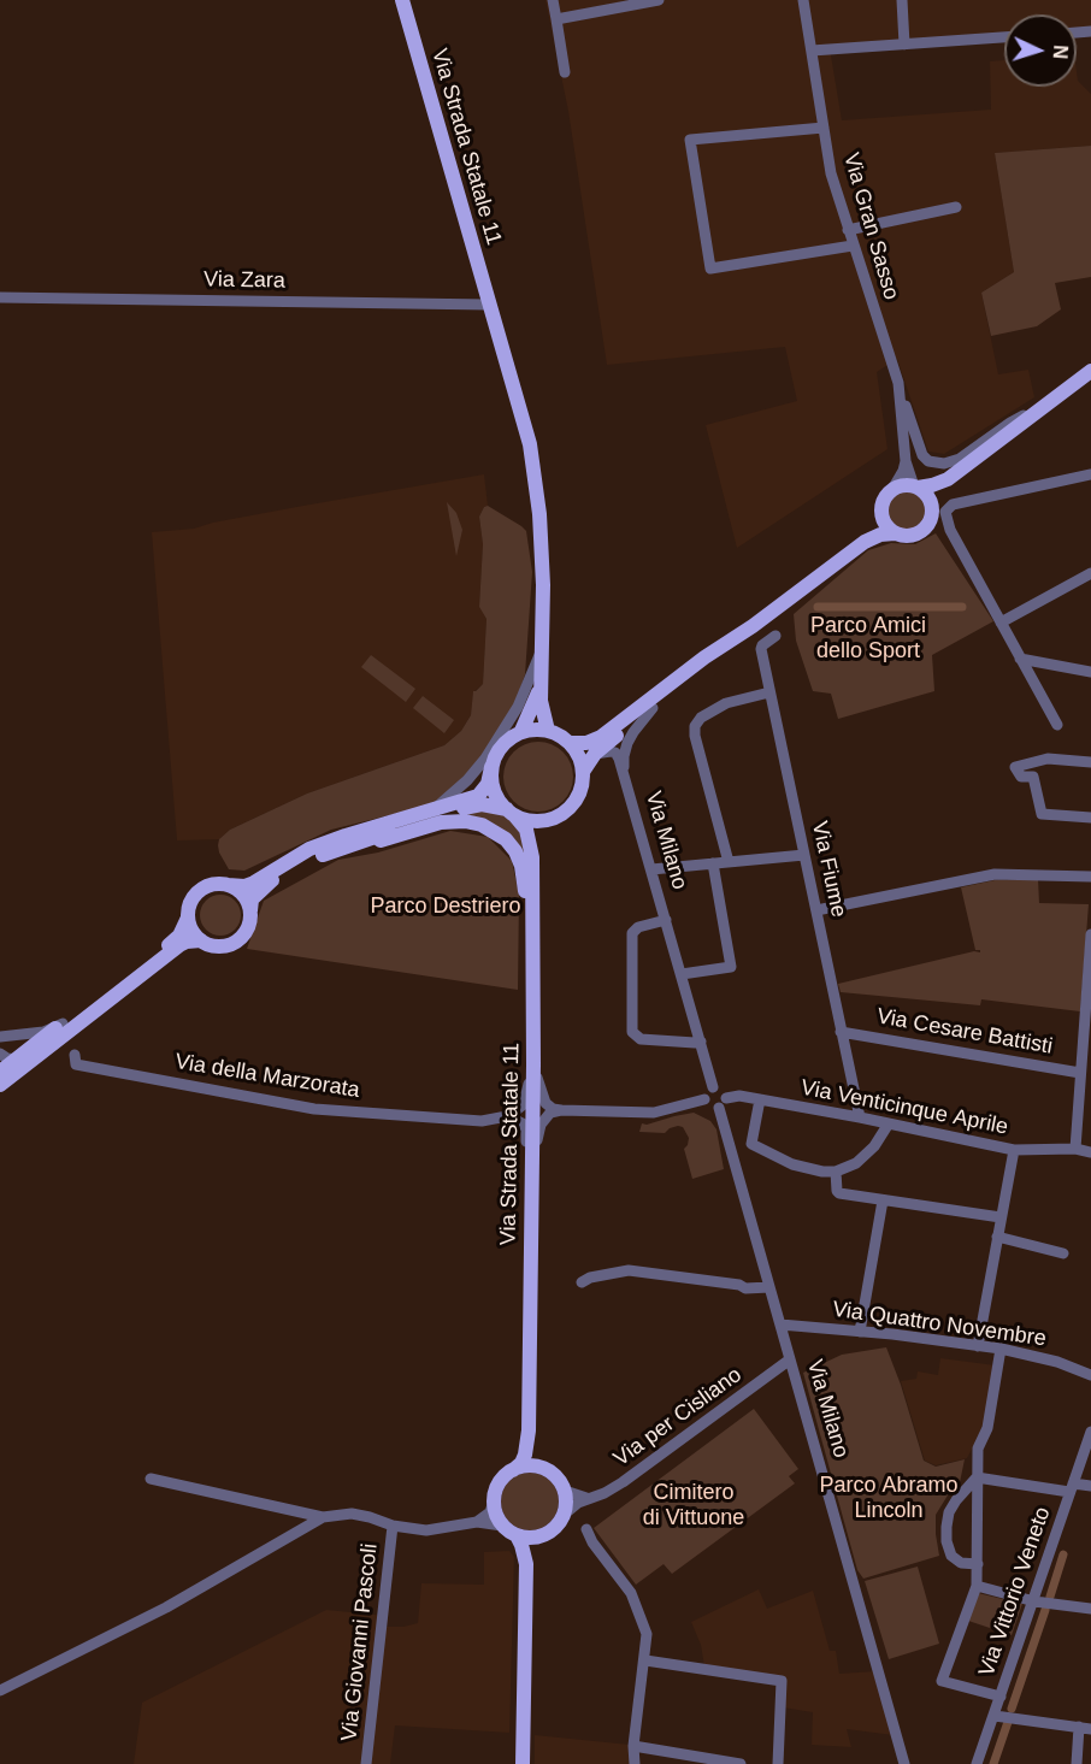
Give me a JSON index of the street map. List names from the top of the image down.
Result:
{
  "streets": {
    "main road": ["Via Strada Statale 11"],
    "street": [
      "Via Gran Sasso",
      "Via Zara",
      "Via Milano",
      "Via Fiume",
      "Via Cesare Battisti",
      "Via della Marzorata",
      "Via Venticinque Aprile",
      "Via Quattro Novembre",
      "Via per Cisliano",
      "Via Vittorio Veneto",
      "Via Giovanni Pascoli"
    ]
  },
  "crossings": [
    ["Via Strada Statale 11", "Via Zara"],
    ["Via Strada Statale 11", "Via per Cisliano"],
    ["Via Milano", "Via Venticinque Aprile"],
    ["Via Milano", "Via Quattro Novembre"],
    ["Via Milano", "Via per Cisliano"],
    ["Via Fiume", "Via Cesare Battisti"],
    ["Via Fiume", "Via Venticinque Aprile"]
  ],
  "parks": [
    "Parco Amici dello Sport",
    "Parco Destriero",
    "Parco Abramo Lincoln",
    "Cimitero di Vittuone"
  ],
  "north": "right"
}
